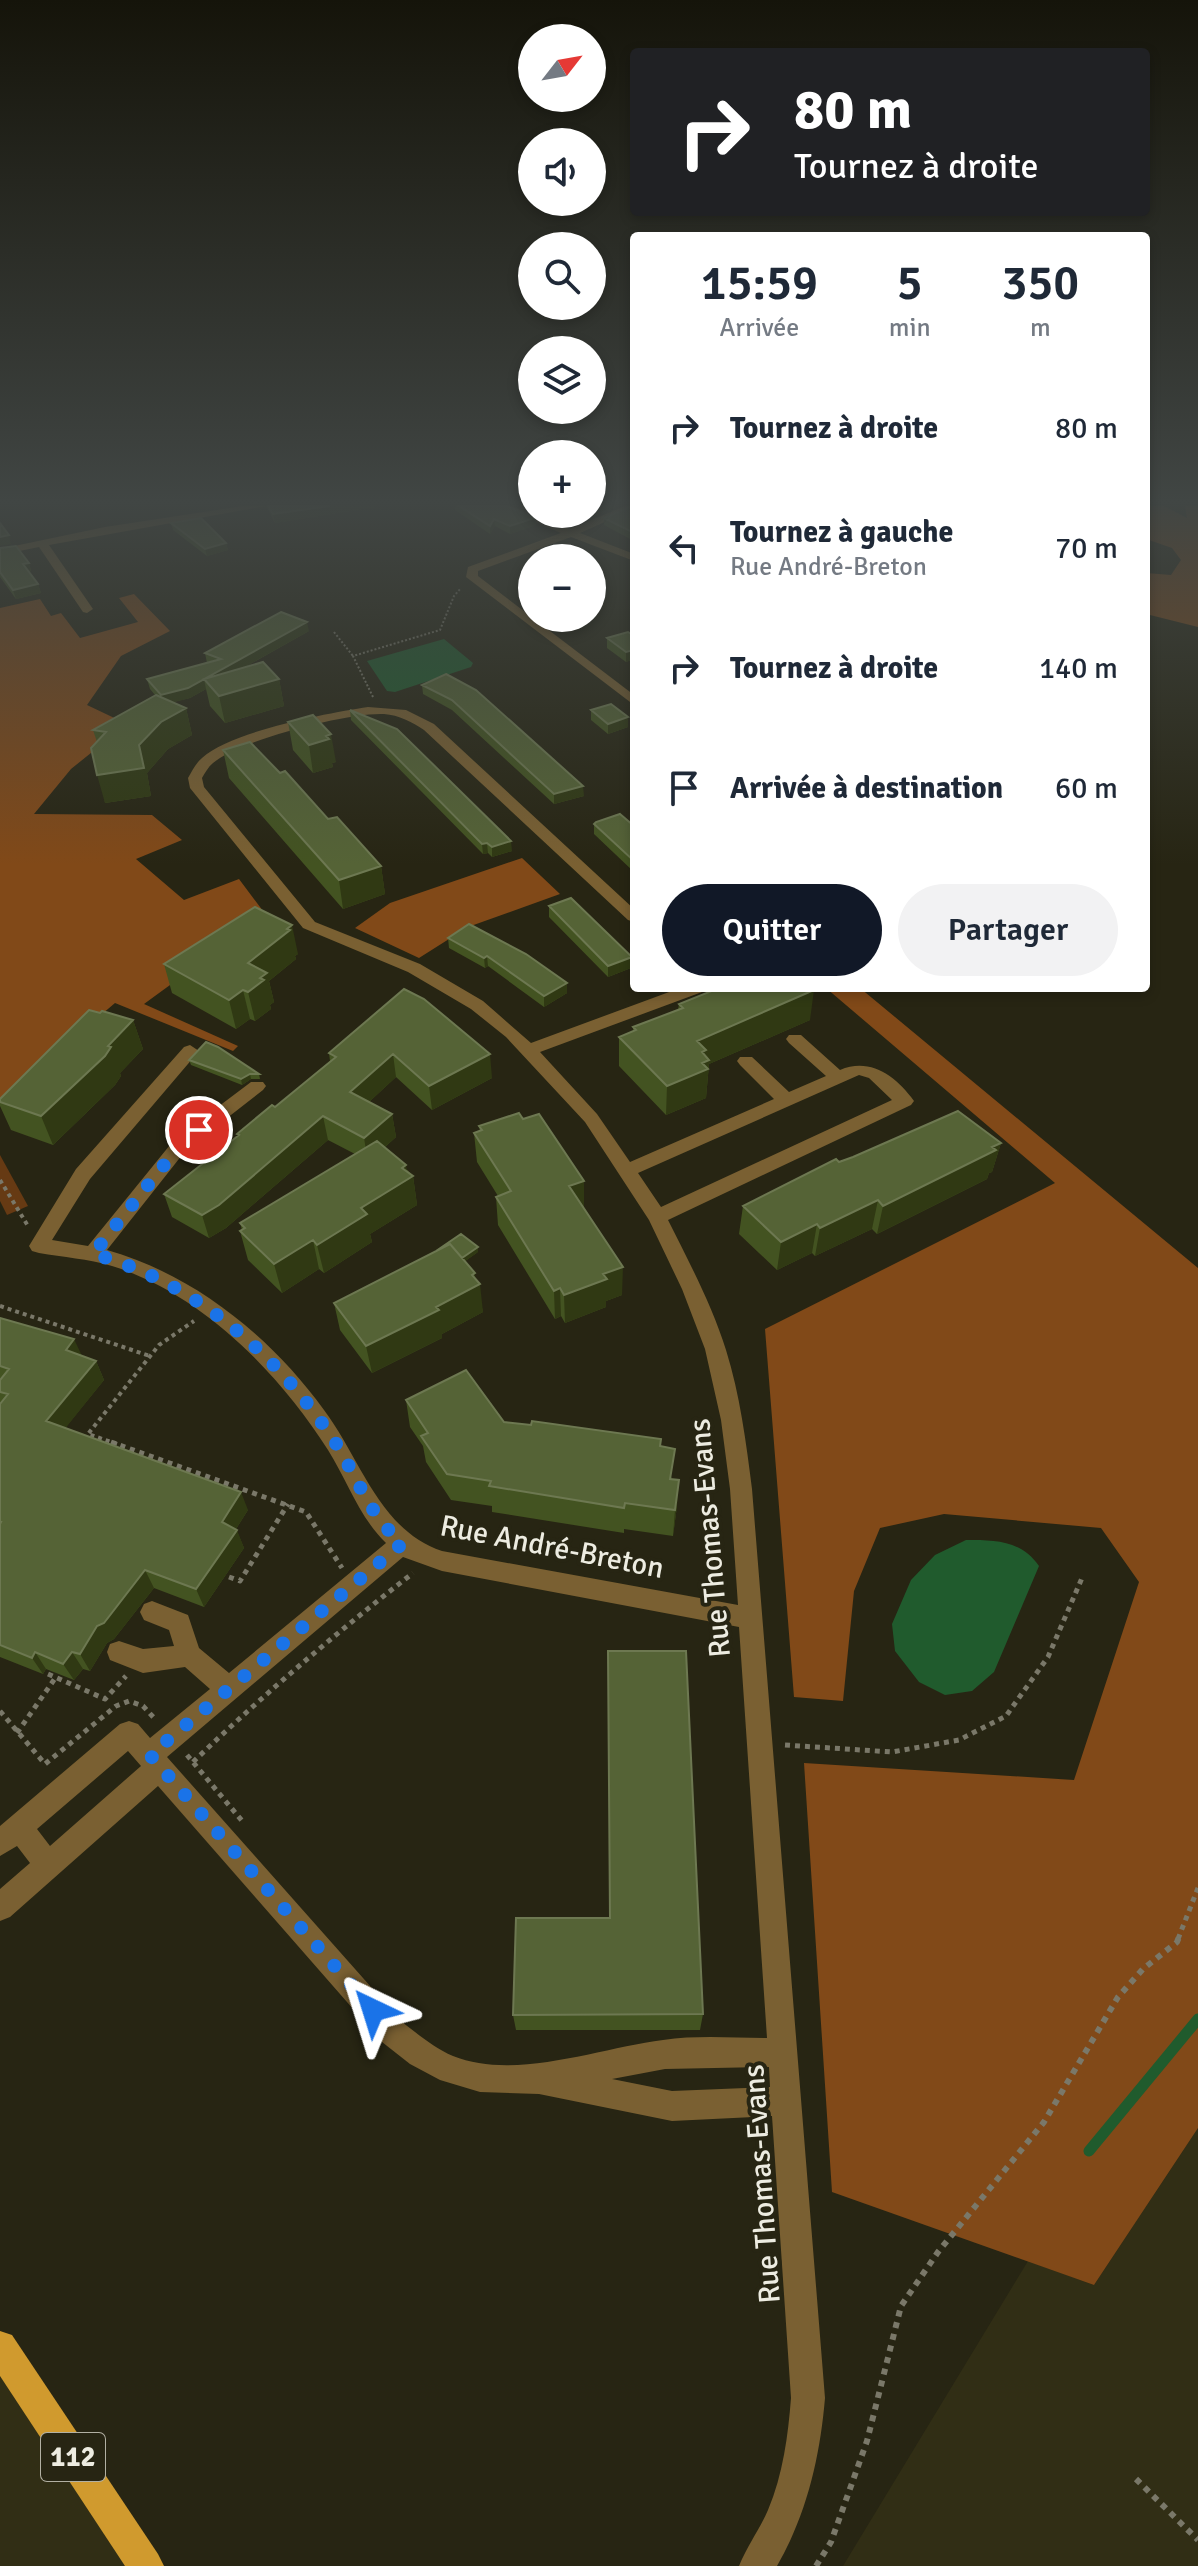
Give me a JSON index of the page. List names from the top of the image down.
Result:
{
  "streets": {
    "main road": ["112"],
    "street": ["Rue Thomas-Evans", "Rue André-Breton"]
  },
  "crossings": [
    ["Rue Thomas-Evans", "Rue André-Breton"]
  ],
  "north": "top right",
  "page": {
    "map_buttons": ["+", "−"],
    "turn": ["80 m", "Tournez à droite"],
    "eta": [
      "15:59",
      "Arrivée",
      "5",
      "min",
      "350",
      "m"
    ],
    "list": [
      {
        "name": "Tournez à droite",
        "value": "80 m"
      },
      {
        "name": "Tournez à gauche",
        "note": "Rue André-Breton",
        "value": "70 m"
      },
      {
        "name": "Tournez à droite",
        "value": "140 m"
      },
      {
        "name": "Arrivée à destination",
        "value": "60 m"
      }
    ],
    "buttons": ["Quitter", "Partager"]
  }
}
